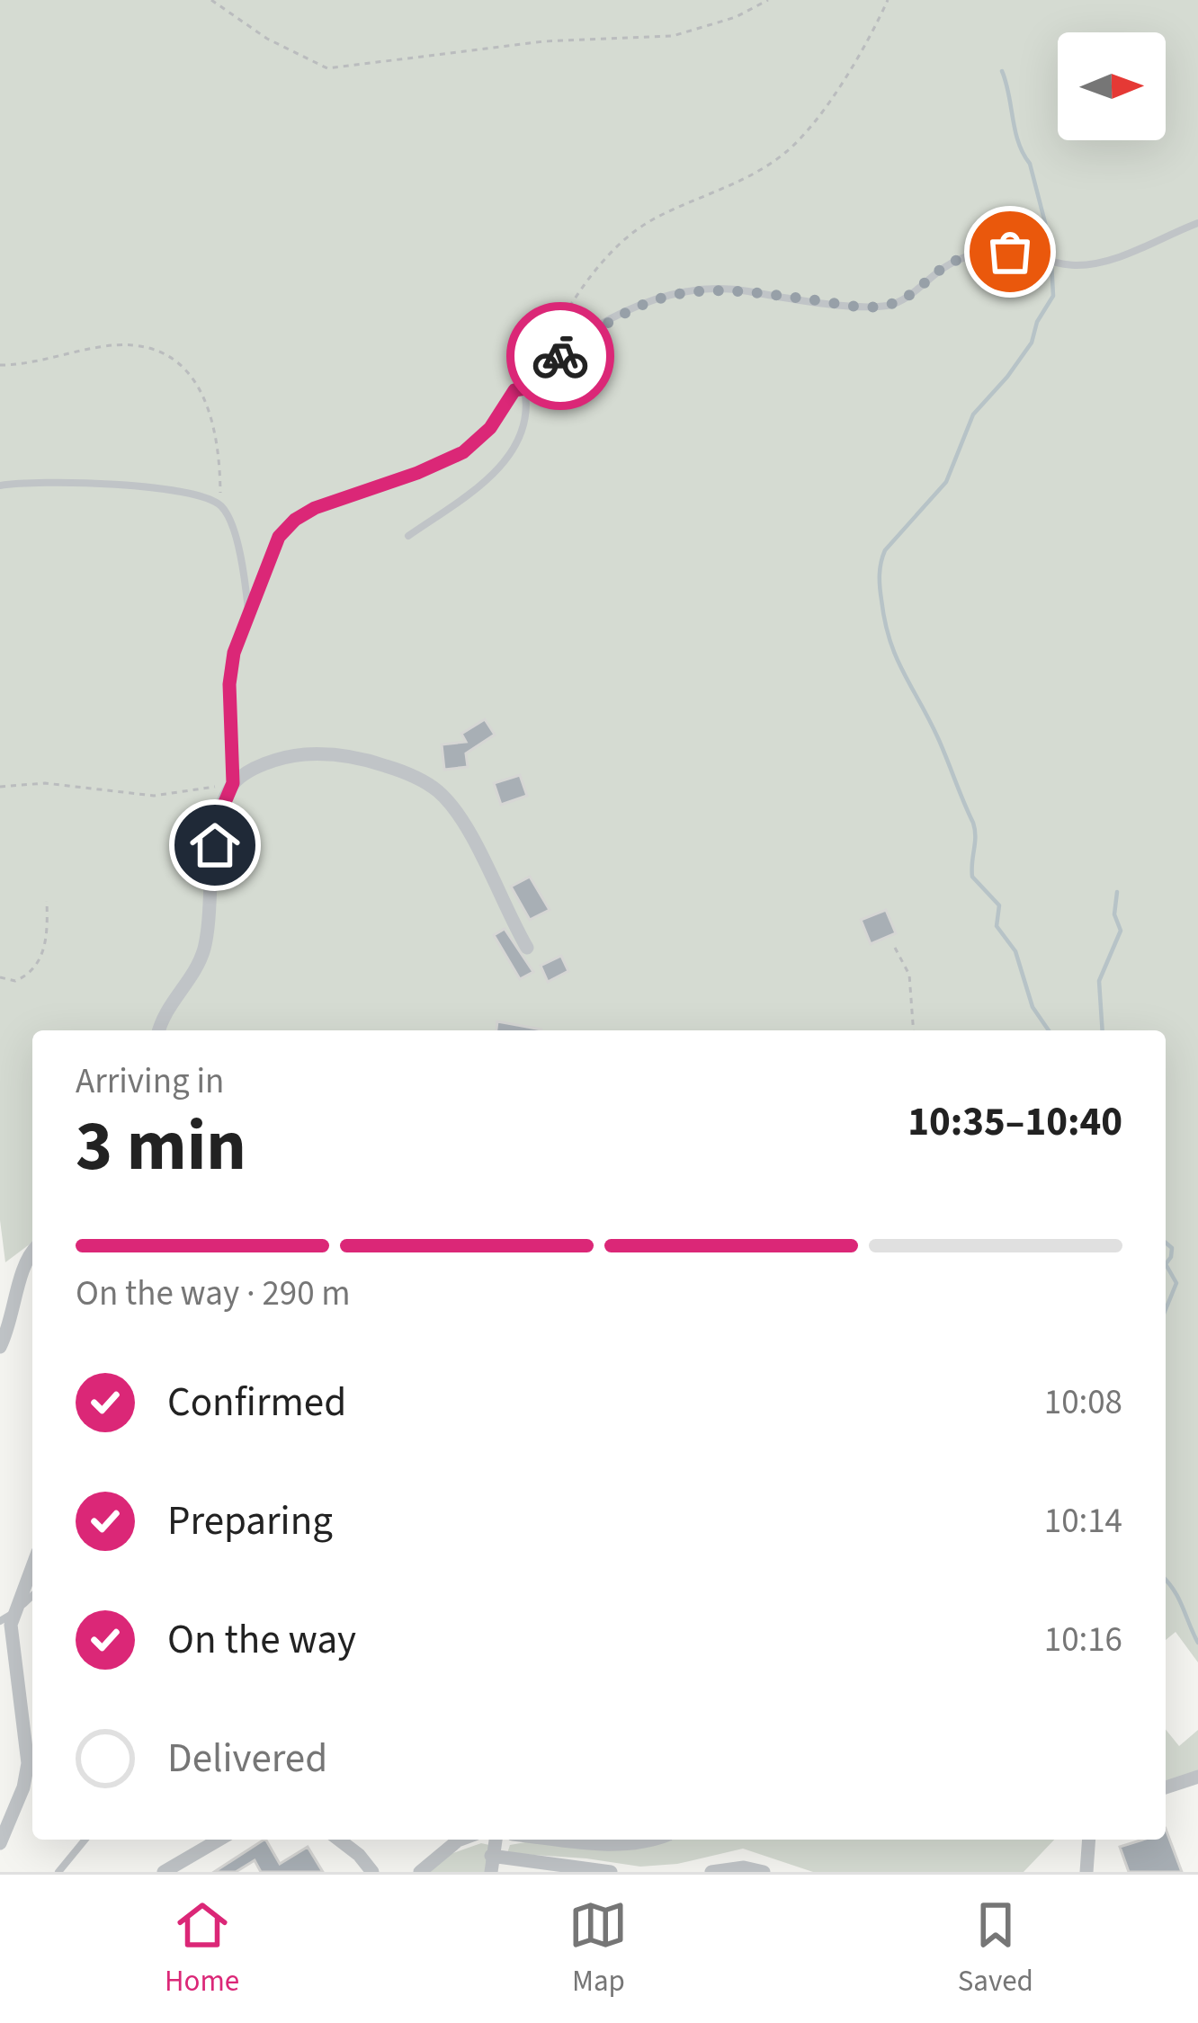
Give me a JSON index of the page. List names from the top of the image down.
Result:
{
  "north": "right",
  "page": {
    "heading": ["3 min", "Arriving in", "10:35–10:40"],
    "bar": "On the way · 290 m",
    "list": [
      ["Confirmed", "10:08"],
      ["Preparing", "10:14"],
      ["On the way", "10:16"],
      "Delivered"
    ],
    "tabs": ["Home", "Map", "Saved"]
  }
}
